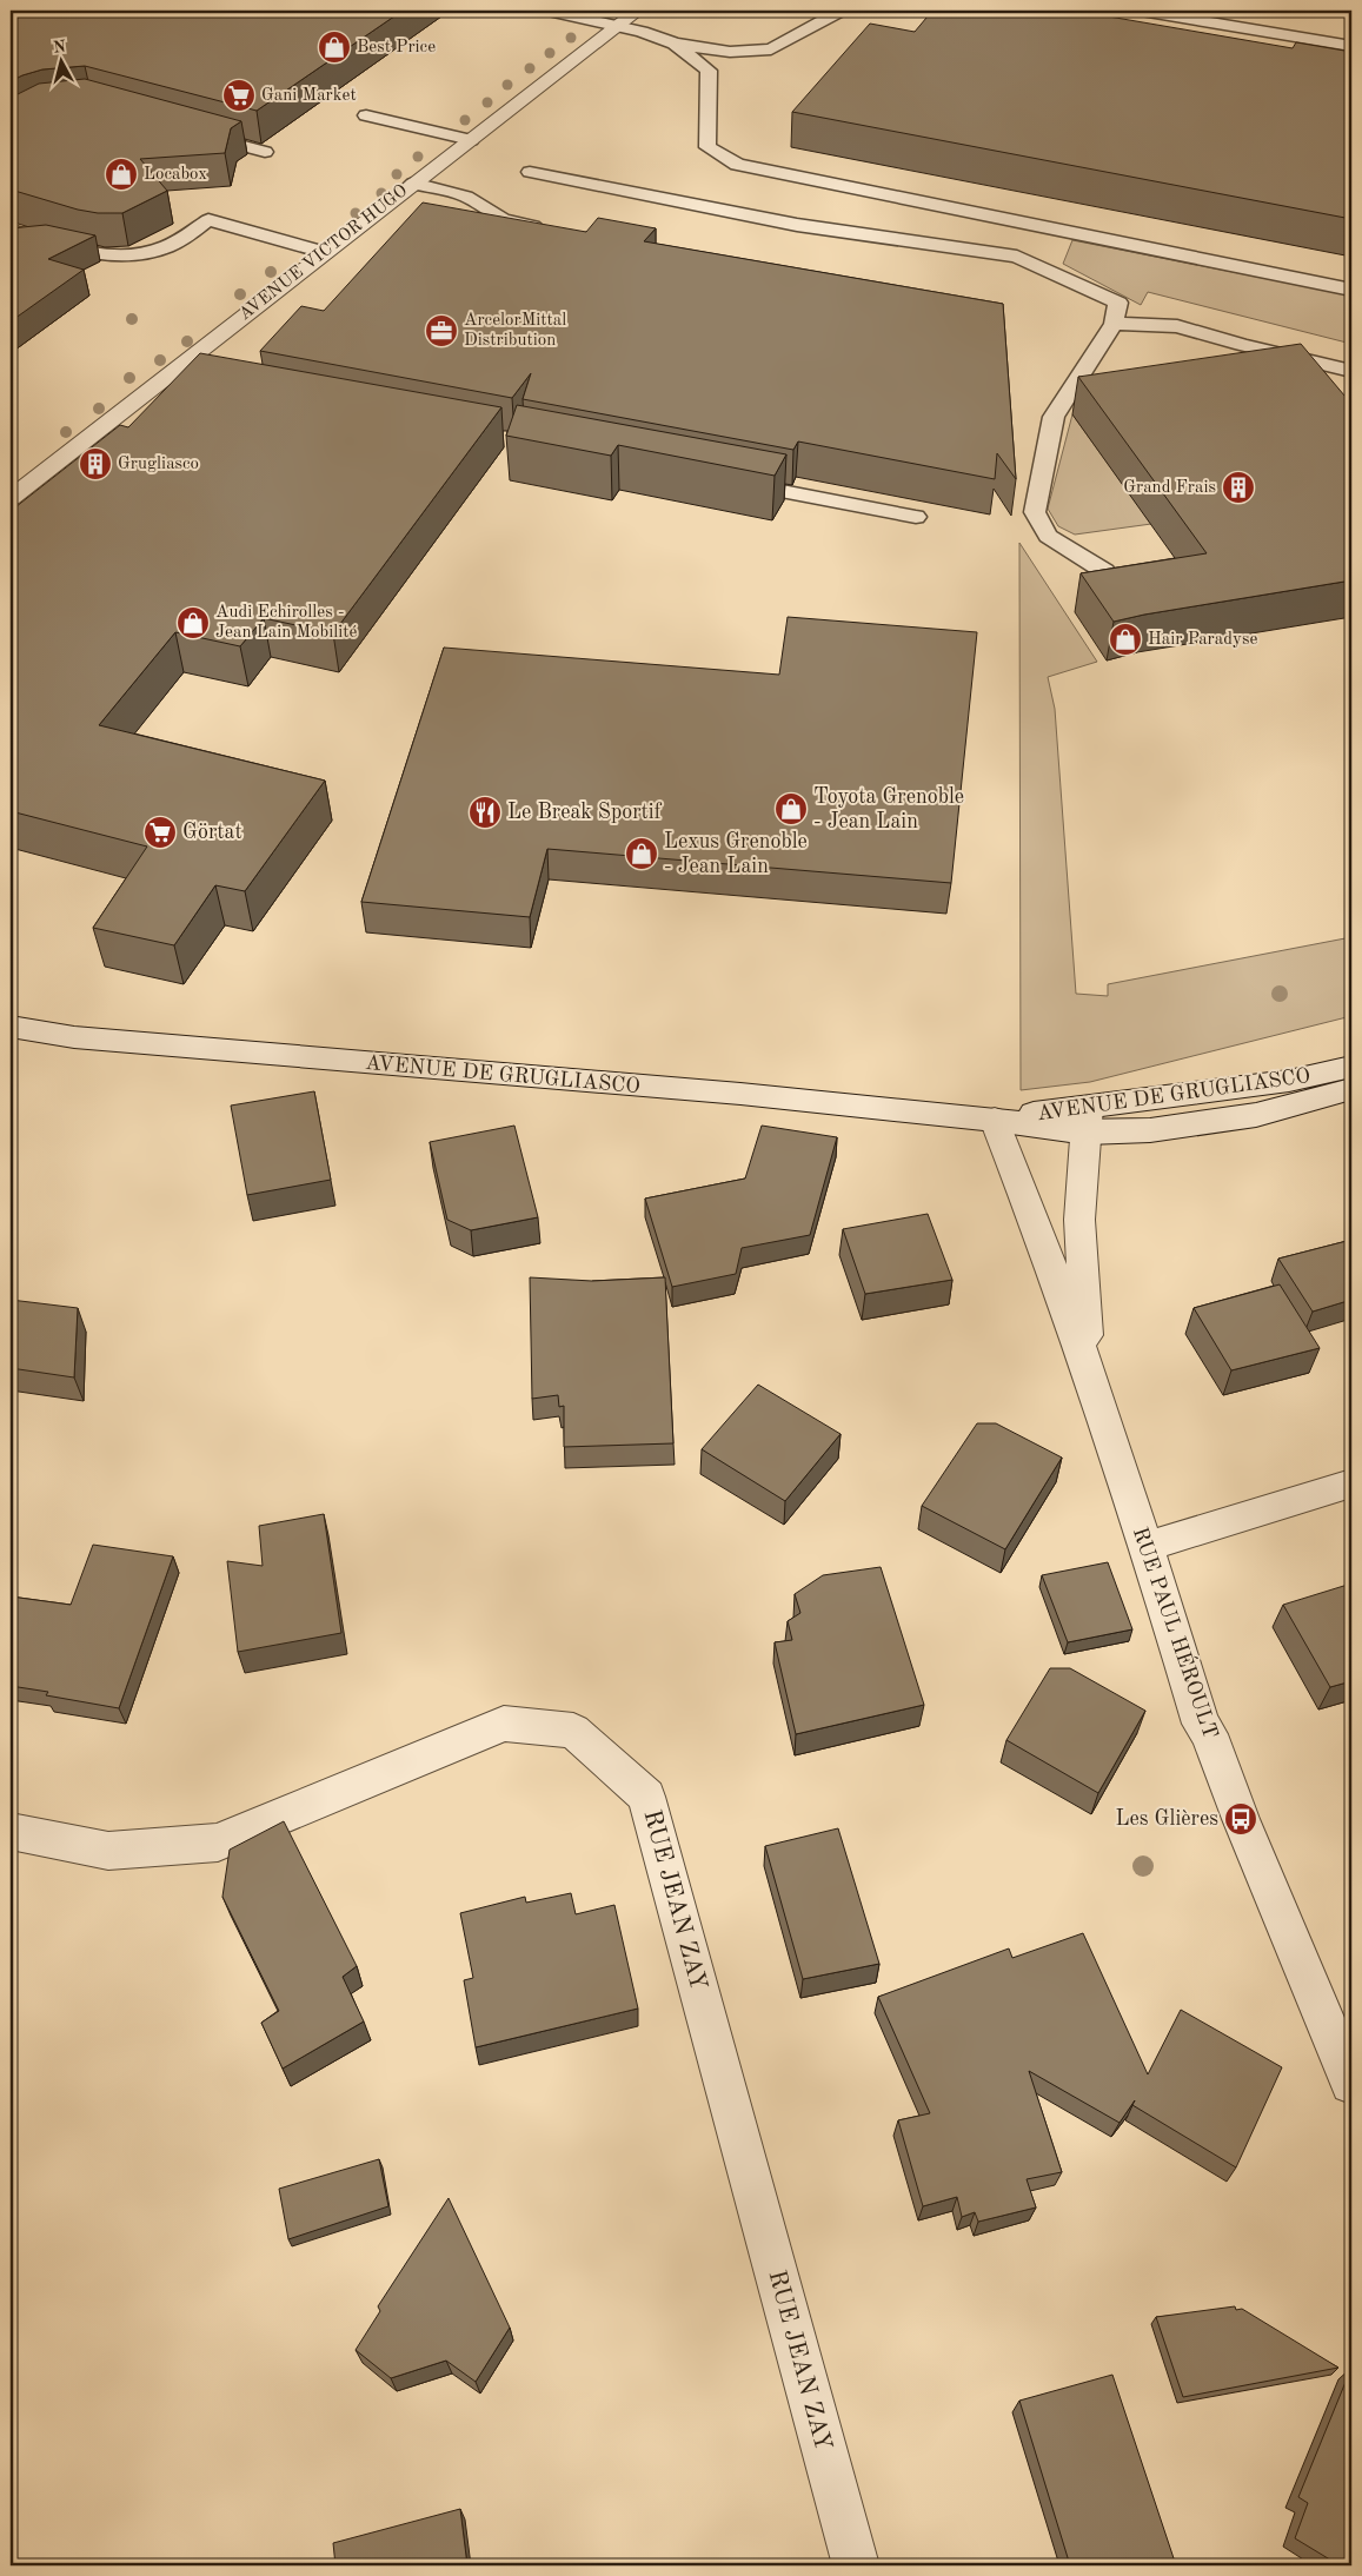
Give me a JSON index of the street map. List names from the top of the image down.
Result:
{
  "streets": {
    "street": [
      "AVENUE VICTOR HUGO",
      "AVENUE DE GRUGLIASCO",
      "RUE PAUL HÉROULT",
      "RUE JEAN ZAY"
    ]
  },
  "crossings": [
    ["AVENUE DE GRUGLIASCO", "RUE PAUL HÉROULT"]
  ],
  "places": {
    "shop": [
      "Best Price",
      "Locabox",
      "Audi Echirolles - Jean Lain Mobilité",
      "Hair Paradyse",
      "Toyota Grenoble - Jean Lain",
      "Lexus Grenoble - Jean Lain"
    ],
    "supermarket": ["Gani Market", "Görtat"],
    "office": ["ArcelorMittal Distribution"],
    "building": ["Grugliasco", "Grand Frais"],
    "restaurant": ["Le Break Sportif"],
    "bus stop": ["Les Glières"]
  },
  "north": "top"
}
